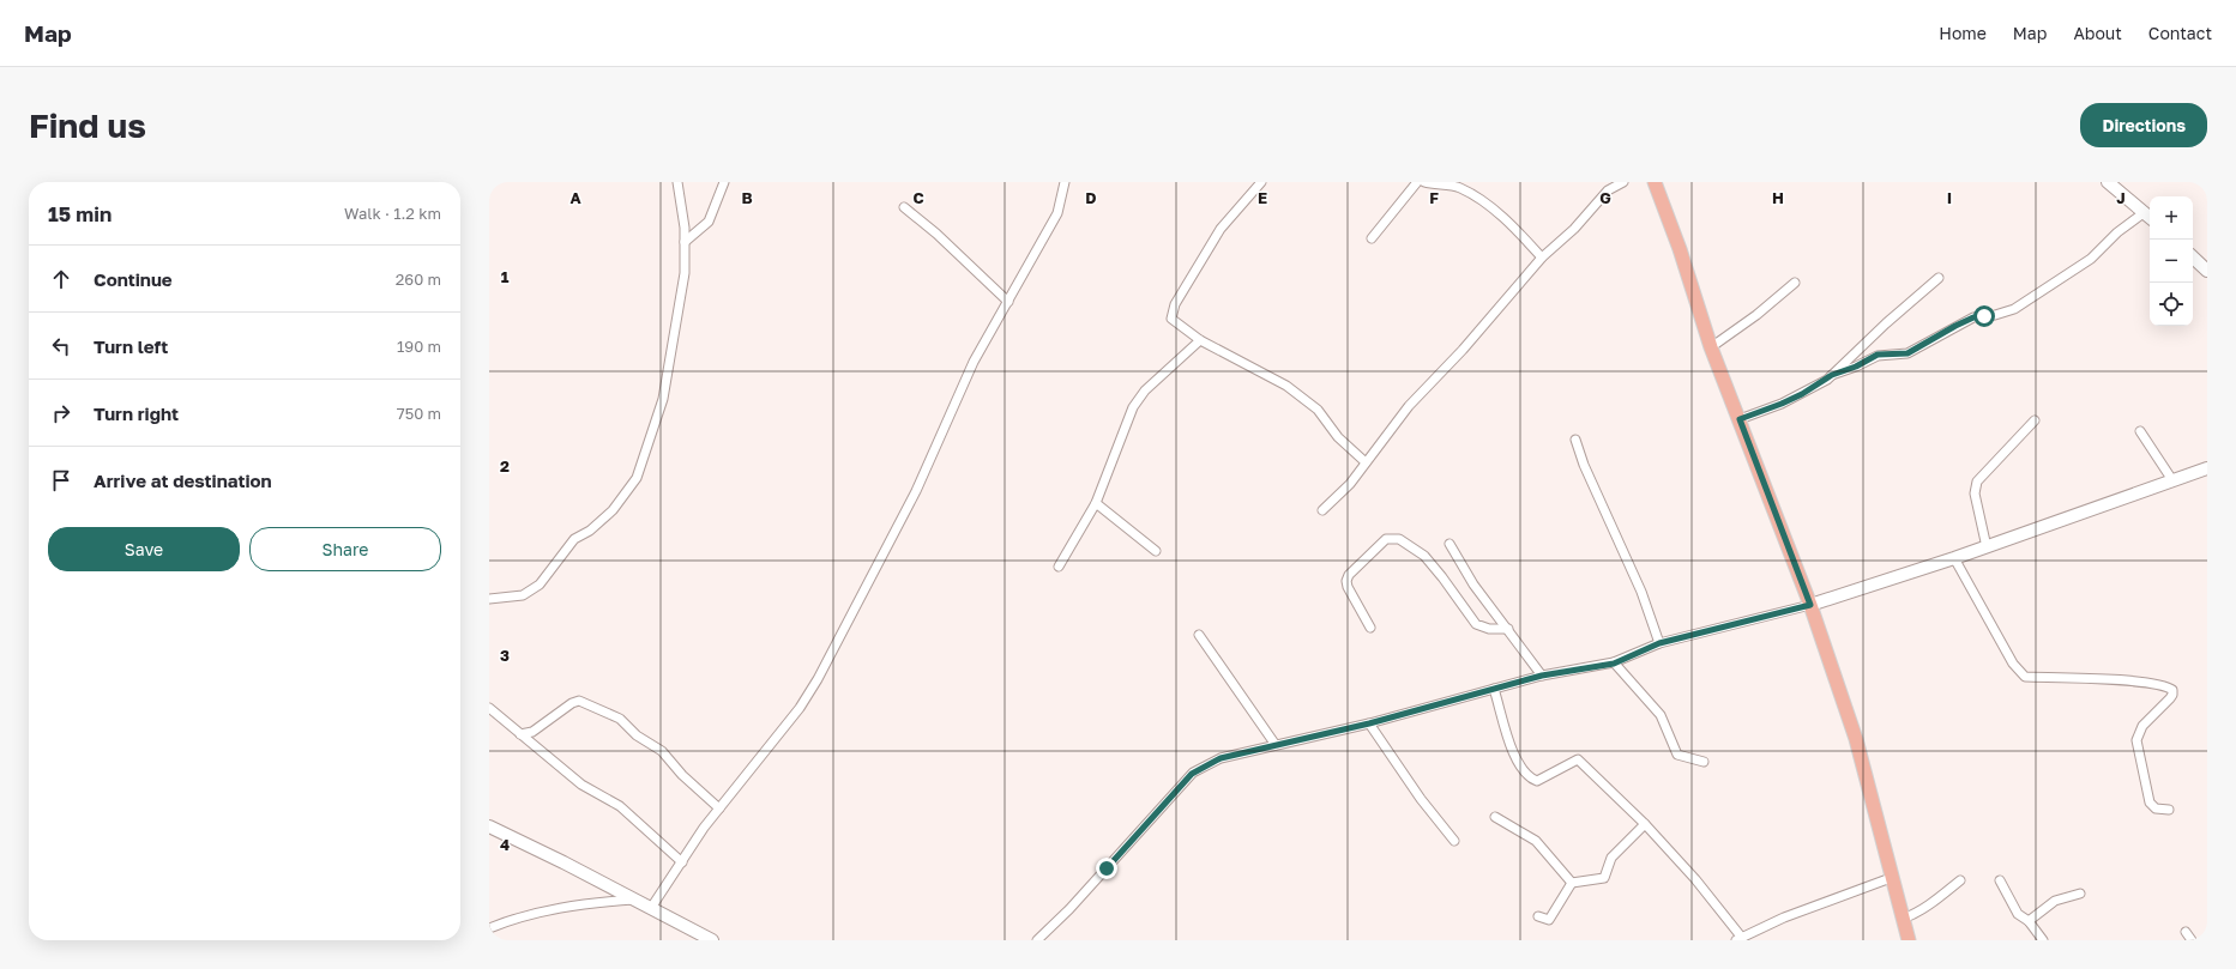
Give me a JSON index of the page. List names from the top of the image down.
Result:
{
  "page": {
    "header": "Map",
    "nav": [
      "Home",
      "Map",
      "About",
      "Contact"
    ],
    "buttons": [
      "Directions",
      ["Save", "Share"]
    ],
    "title": "Find us",
    "heading": ["15 min", "Walk · 1.2 km"],
    "map_buttons": ["+", "−"],
    "list": [
      ["Continue", "260 m"],
      ["Turn left", "190 m"],
      ["Turn right", "750 m"],
      "Arrive at destination"
    ]
  },
  "grid": {
    "columns": [
      "A",
      "B",
      "C",
      "D",
      "E",
      "F",
      "G",
      "H",
      "I",
      "J"
    ],
    "rows": [
      "1",
      "2",
      "3",
      "4"
    ]
  }
}
